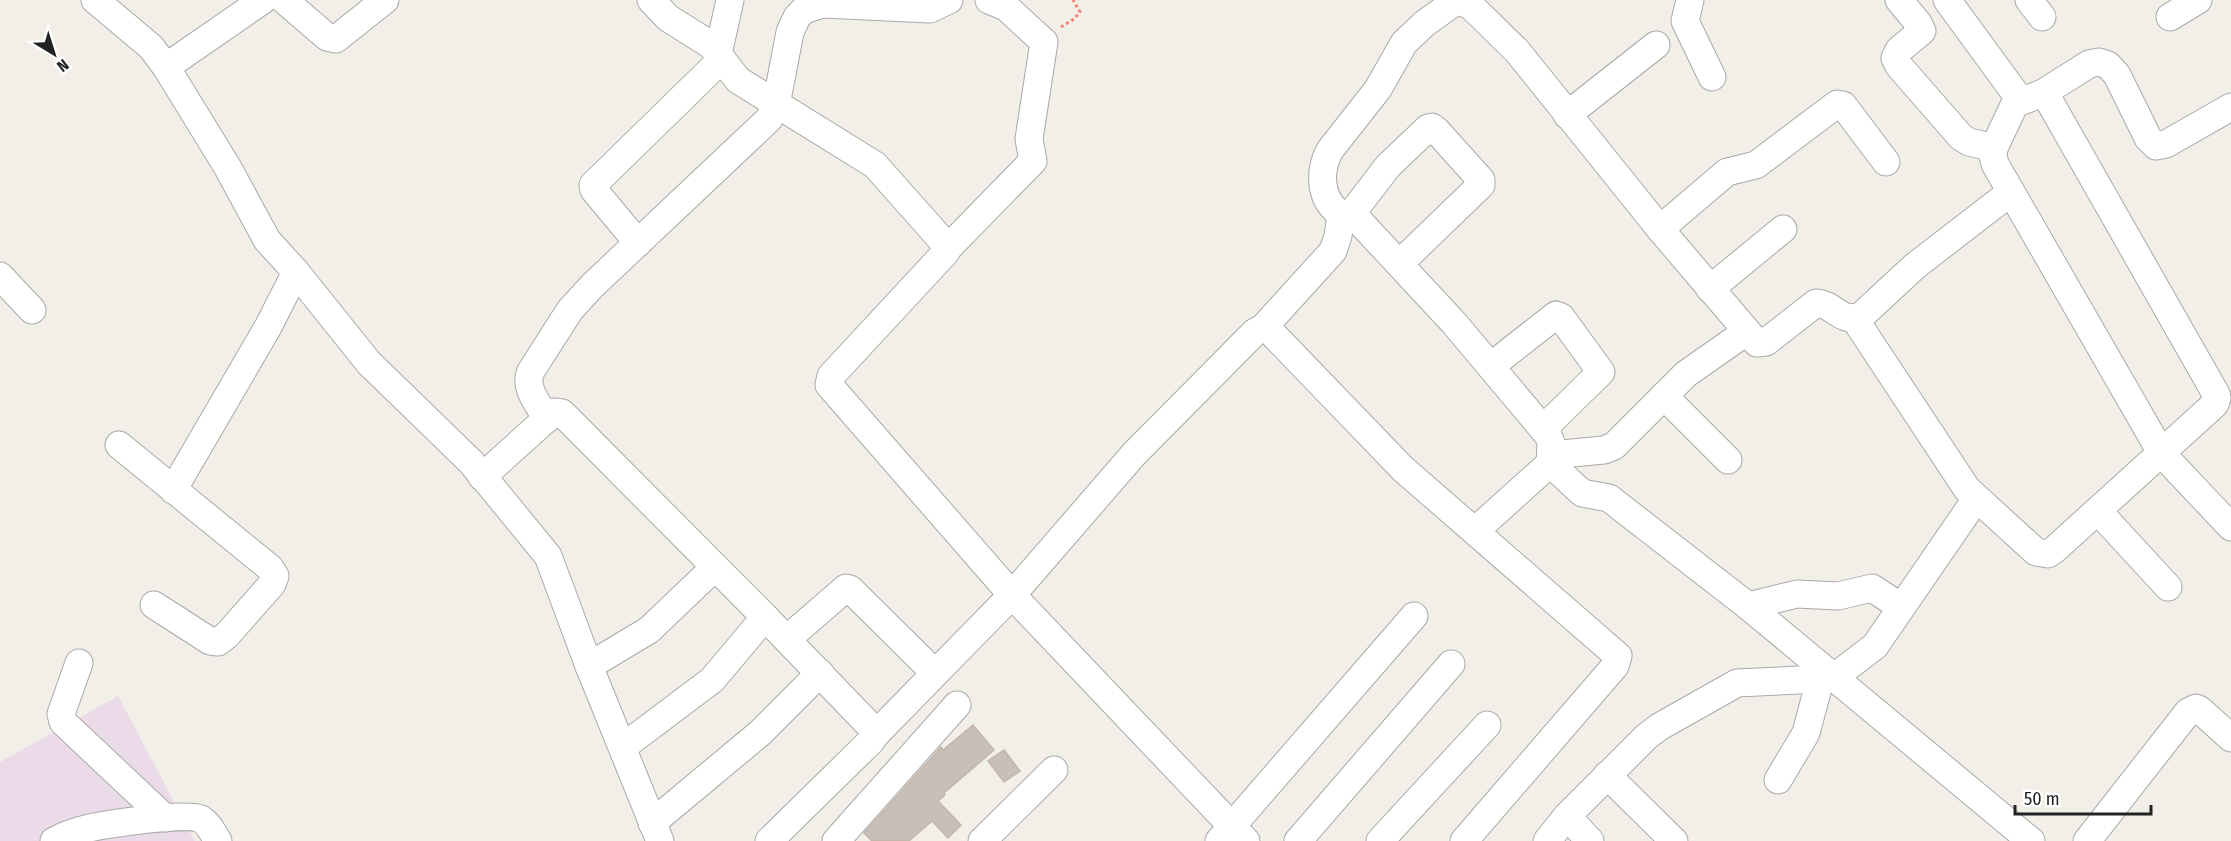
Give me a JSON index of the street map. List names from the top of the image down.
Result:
{
  "scale_bar": "50 m",
  "north": "bottom right"
}
